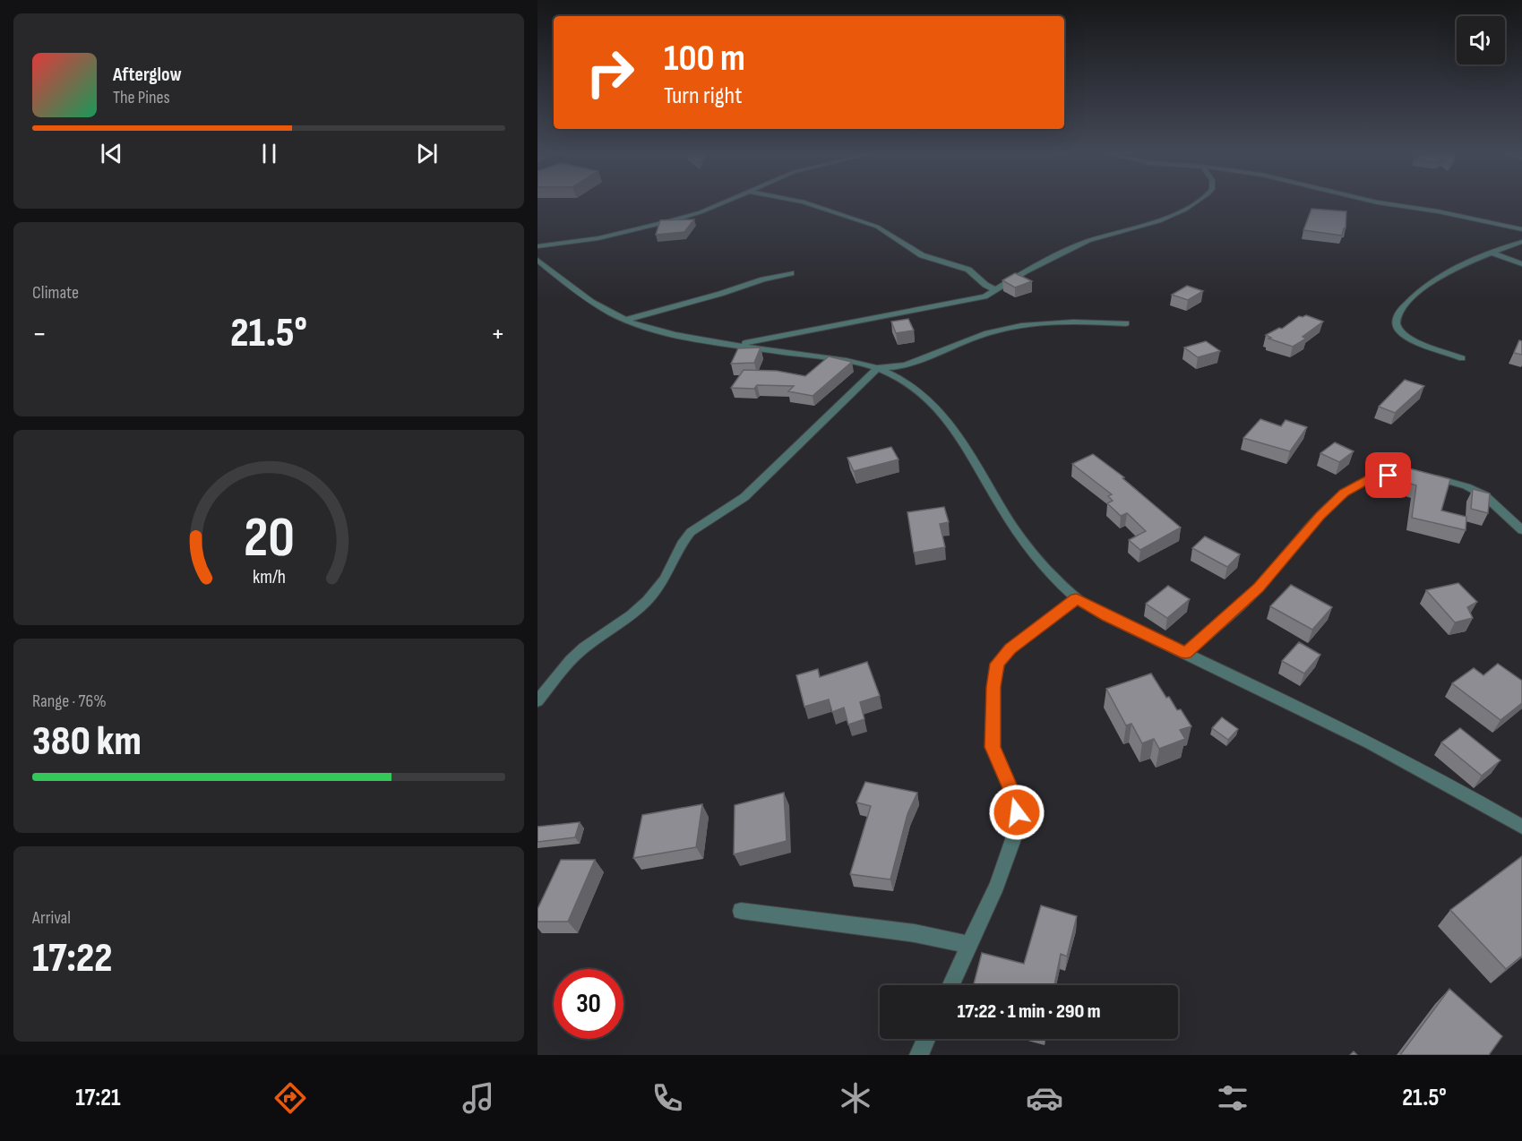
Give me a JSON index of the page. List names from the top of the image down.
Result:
{
  "page": {
    "turn": ["100 m", "Turn right"],
    "song": ["Afterglow", "The Pines"],
    "tile": [
      "Climate",
      ["Range · 76%", "380 km"],
      ["Arrival", "17:22"]
    ],
    "heat": ["−", "21.5°", "+"],
    "limit": "30",
    "trip": "17:22 · 1 min · 290 m",
    "tabs": ["17:21", "21.5°"],
    "gauge": ["20", "km/h"]
  }
}
